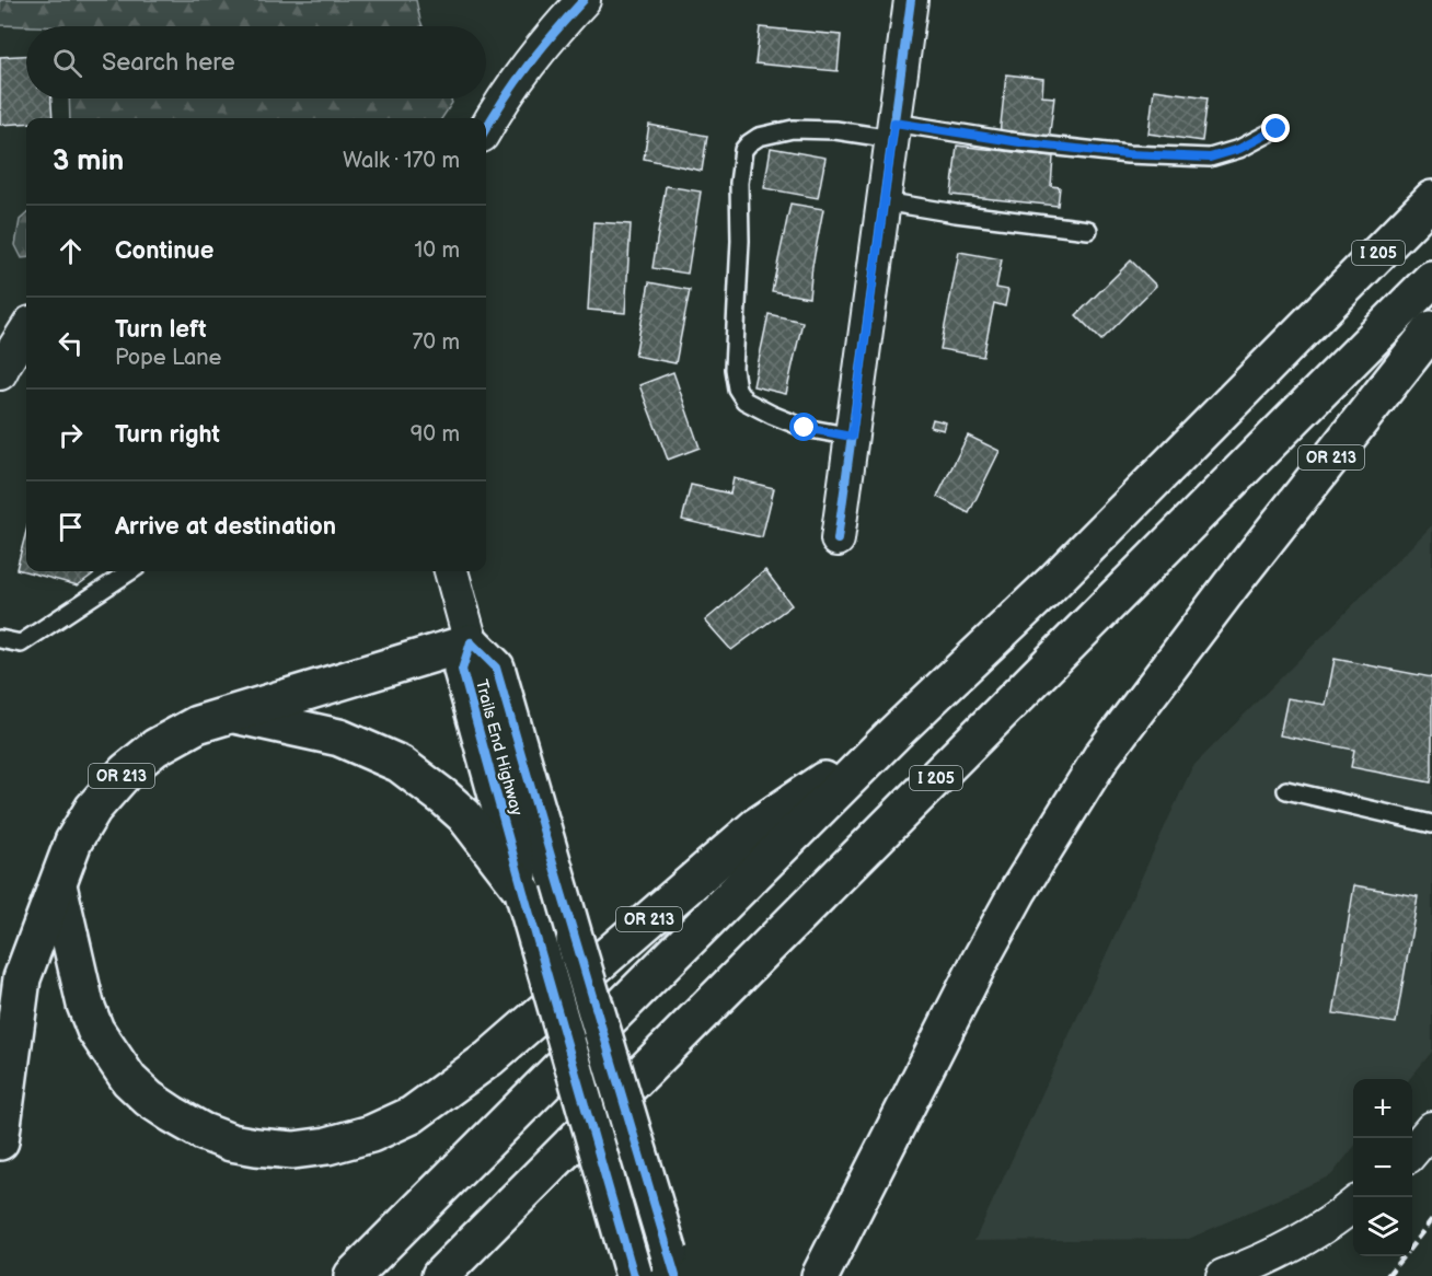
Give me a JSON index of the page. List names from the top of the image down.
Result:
{
  "streets": {
    "highway": ["I 205", "OR 213", "Trails End Highway"]
  },
  "crossings": [
    ["I 205", "OR 213"],
    ["OR 213", "Trails End Highway"]
  ],
  "page": {
    "search": "Search here",
    "heading": ["3 min", "Walk · 170 m"],
    "list": [
      ["Continue", "10 m"],
      ["Turn left", "Pope Lane", "70 m"],
      ["Turn right", "90 m"],
      "Arrive at destination"
    ],
    "map_buttons": ["+", "−"]
  }
}
